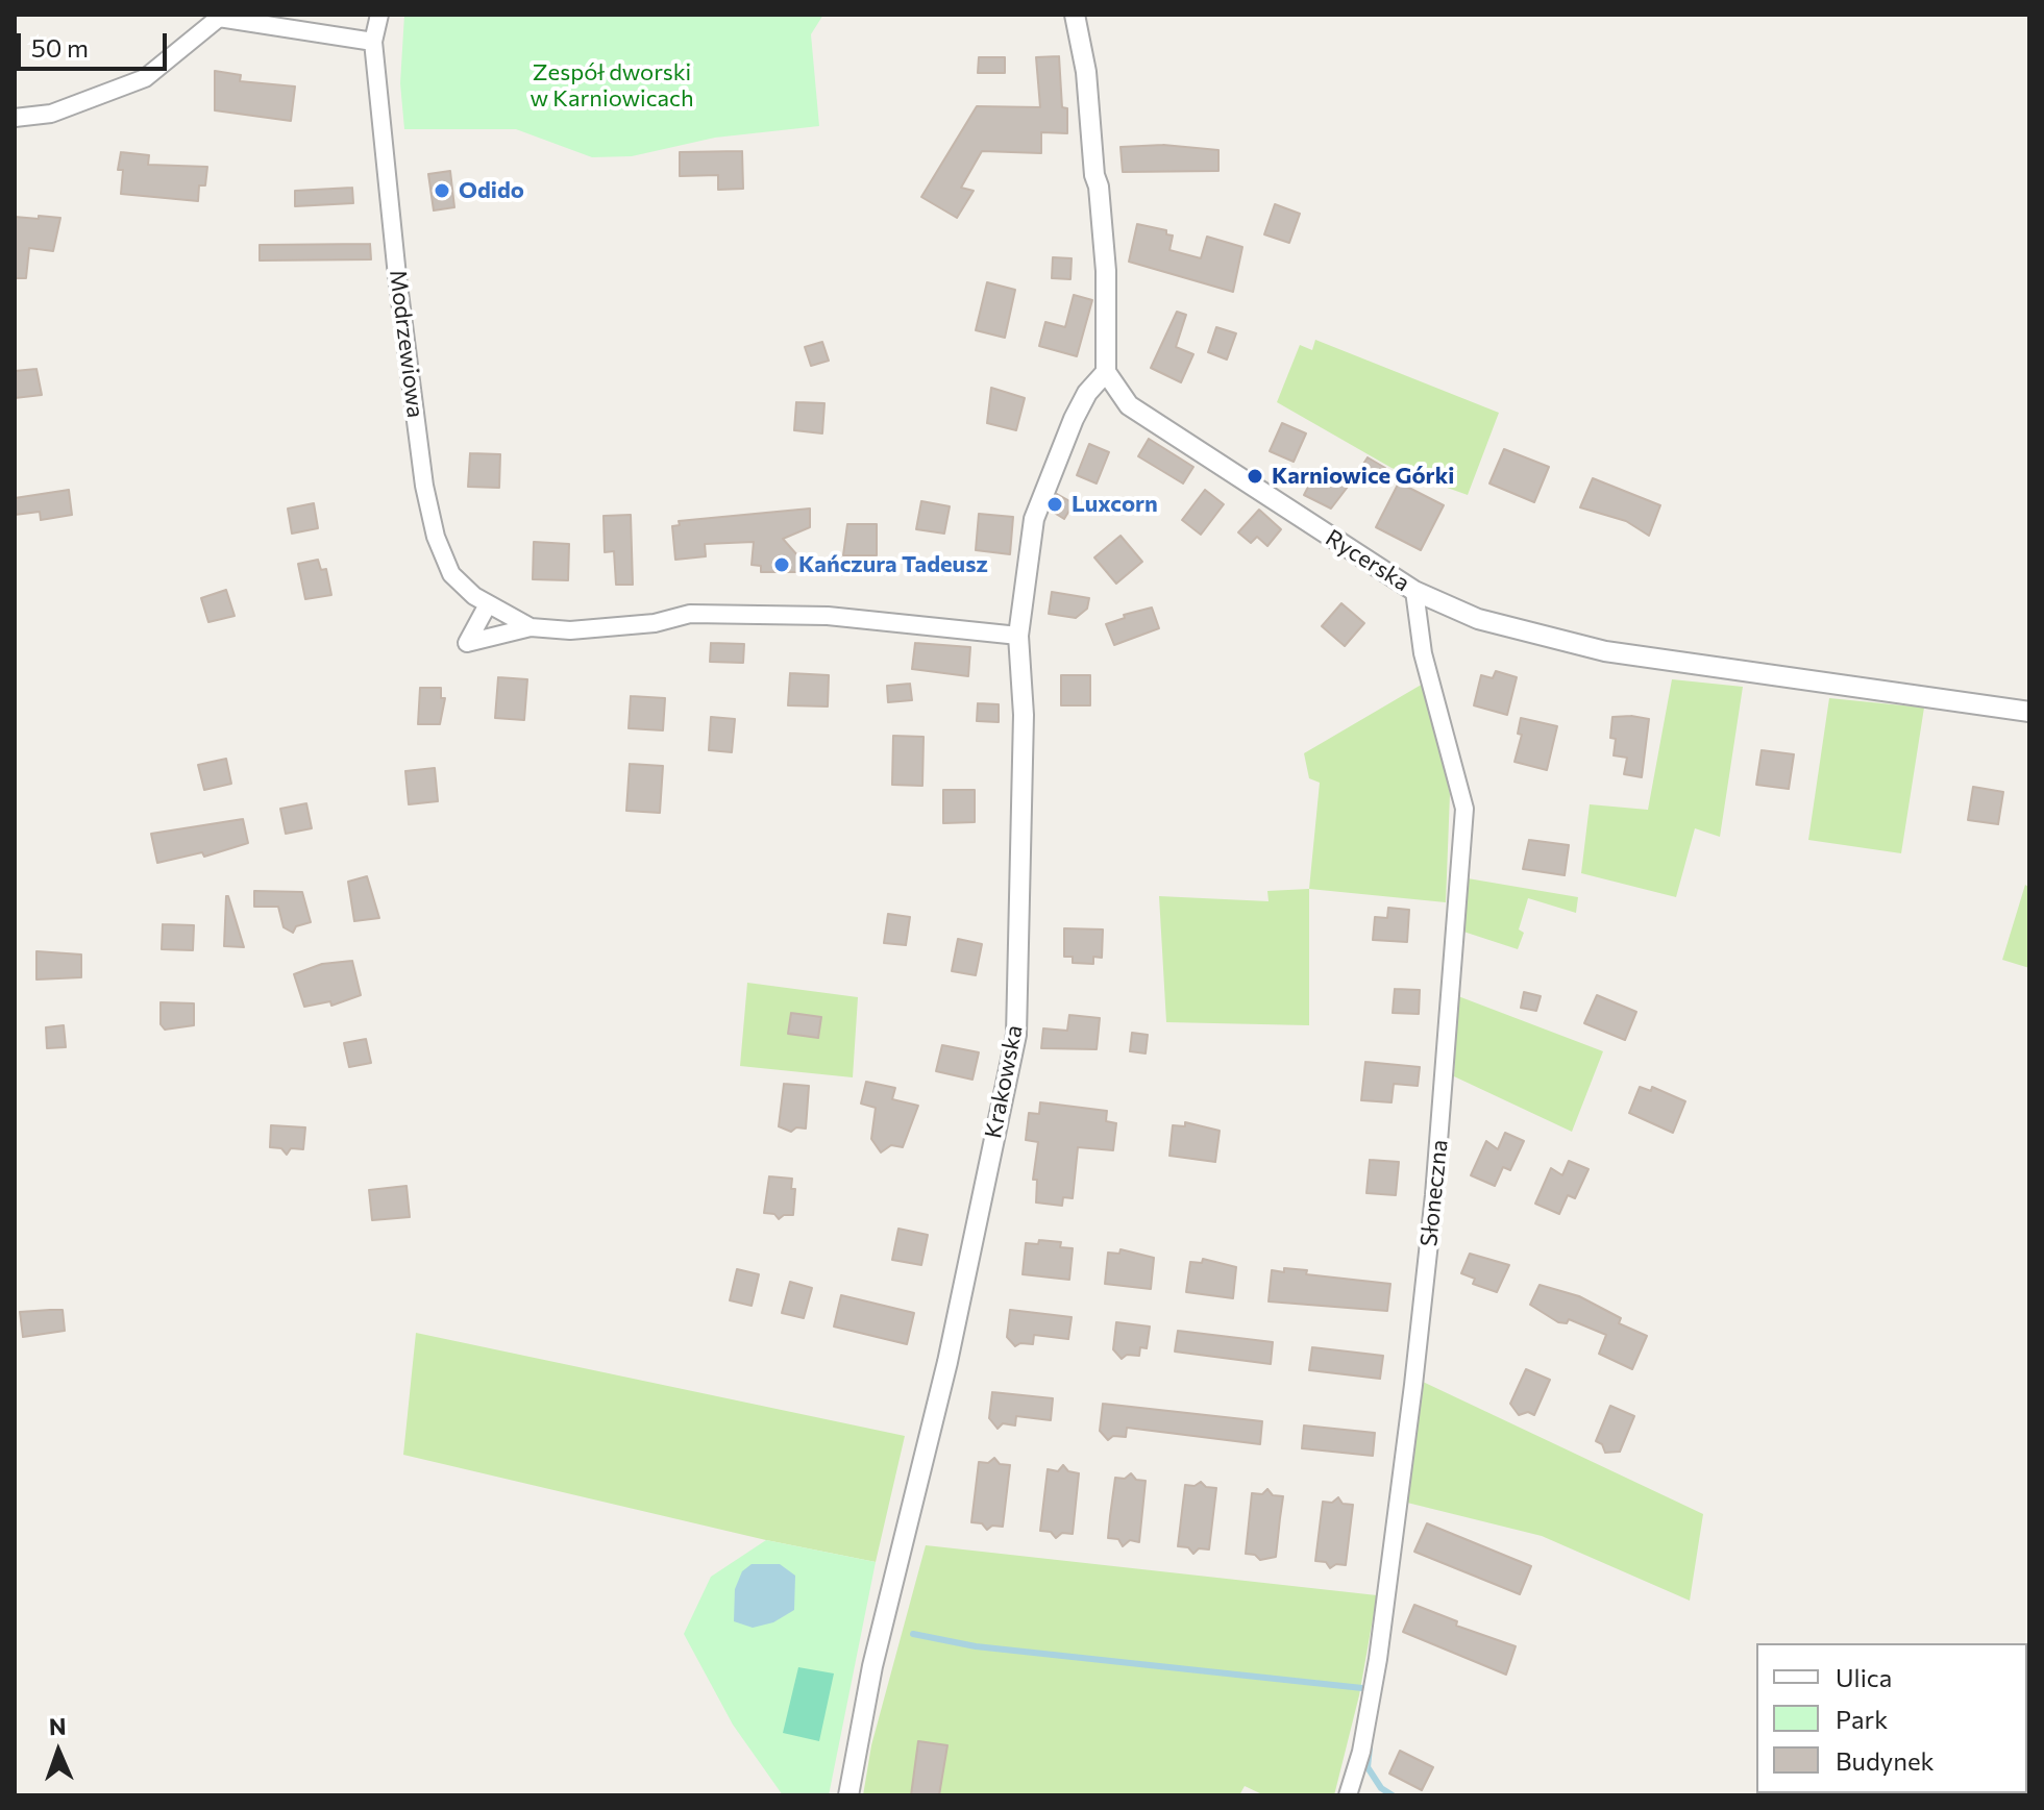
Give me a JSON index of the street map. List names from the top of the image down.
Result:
{
  "streets": {
    "street": [
      "Modrzewiowa",
      "Rycerska",
      "Krakowska",
      "Słoneczna"
    ]
  },
  "crossings": [
    ["Modrzewiowa", "Krakowska"],
    ["Rycerska", "Krakowska"],
    ["Rycerska", "Słoneczna"]
  ],
  "parks": ["Zespół dworski w Karniowicach"],
  "places": [
    "Odido",
    "Karniowice Górki",
    "Luxcorn",
    "Kańczura Tadeusz"
  ],
  "legend": ["Ulica", "Park", "Budynek"],
  "scale_bar": "50 m",
  "north": "top"
}
